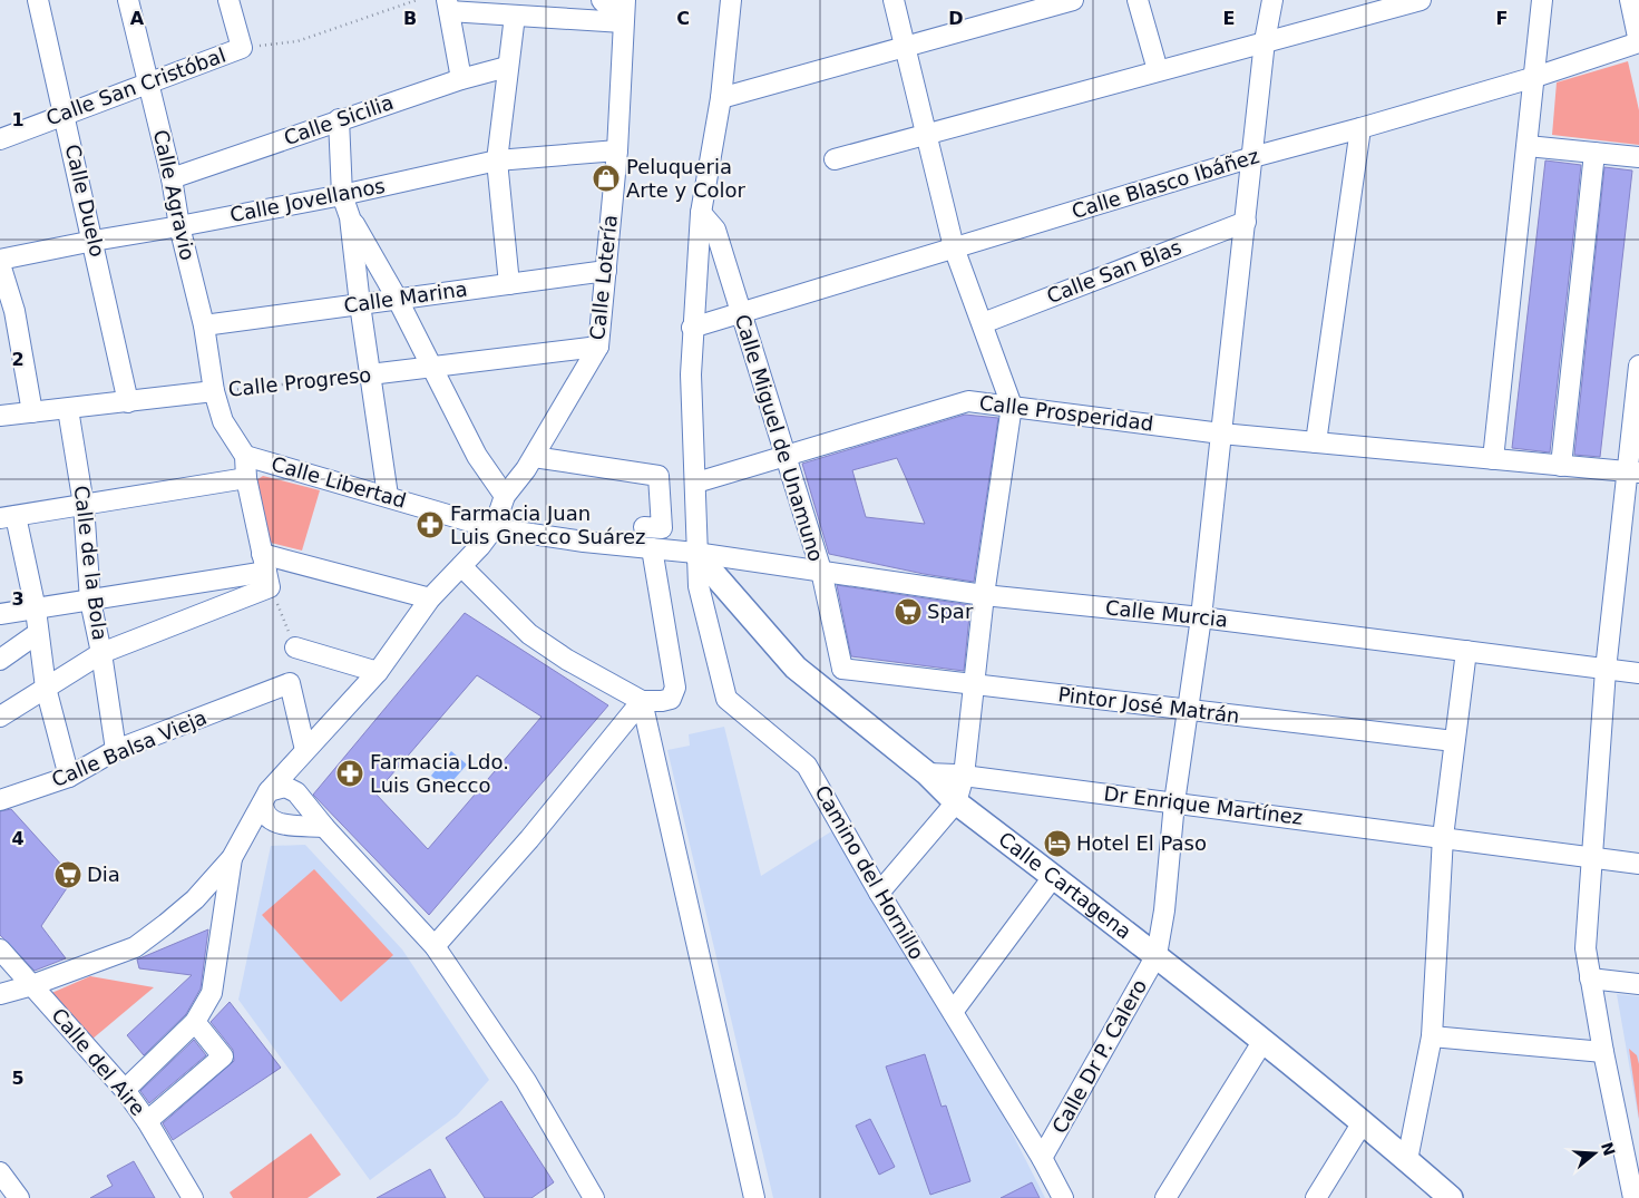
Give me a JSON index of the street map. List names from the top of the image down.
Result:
{
  "streets": {
    "main road": ["Calle Cartagena"],
    "street": [
      "Calle San Cristóbal",
      "Calle Sicilia",
      "Calle Blasco Ibáñez",
      "Calle Agravio",
      "Calle Duelo",
      "Calle Jovellanos",
      "Calle San Blas",
      "Calle Lotería",
      "Calle Marina",
      "Calle Progreso",
      "Calle Prosperidad",
      "Calle Miguel de Unamuno",
      "Calle Libertad",
      "Calle de la Bola",
      "Calle Murcia",
      "Pintor José Matrán",
      "Calle Balsa Vieja",
      "Dr Enrique Martínez",
      "Camino del Hornillo",
      "Calle Dr P. Calero",
      "Calle del Aire"
    ]
  },
  "crossings": [
    ["Calle San Cristóbal", "Calle Agravio"],
    ["Calle San Cristóbal", "Calle Duelo"],
    ["Calle Sicilia", "Calle Agravio"],
    ["Calle Blasco Ibáñez", "Calle Miguel de Unamuno"],
    ["Calle Blasco Ibáñez", "Camino del Hornillo"],
    ["Calle Blasco Ibáñez", "Calle Dr P. Calero"],
    ["Calle Agravio", "Calle Jovellanos"],
    ["Calle Agravio", "Calle Marina"],
    ["Calle Agravio", "Calle Progreso"],
    ["Calle Agravio", "Calle Libertad"],
    ["Calle Duelo", "Calle Jovellanos"],
    ["Calle Duelo", "Calle Progreso"],
    ["Calle Jovellanos", "Calle Lotería"],
    ["Calle San Blas", "Calle Dr P. Calero"],
    ["Calle Lotería", "Calle Marina"],
    ["Calle Lotería", "Calle Progreso"],
    ["Calle Lotería", "Calle Libertad"],
    ["Calle Progreso", "Calle de la Bola"],
    ["Calle Prosperidad", "Calle Miguel de Unamuno"],
    ["Calle Prosperidad", "Camino del Hornillo"],
    ["Calle Prosperidad", "Calle Dr P. Calero"],
    ["Calle Miguel de Unamuno", "Calle Murcia"],
    ["Calle Miguel de Unamuno", "Pintor José Matrán"],
    ["Calle Miguel de Unamuno", "Camino del Hornillo"],
    ["Calle Libertad", "Calle Murcia"],
    ["Calle Libertad", "Camino del Hornillo"],
    ["Calle Libertad", "Calle Cartagena"],
    ["Calle de la Bola", "Calle Balsa Vieja"],
    ["Calle Murcia", "Camino del Hornillo"],
    ["Calle Murcia", "Calle Cartagena"],
    ["Calle Murcia", "Calle Dr P. Calero"],
    ["Pintor José Matrán", "Calle Dr P. Calero"],
    ["Dr Enrique Martínez", "Calle Cartagena"],
    ["Dr Enrique Martínez", "Calle Dr P. Calero"],
    ["Camino del Hornillo", "Calle Cartagena"],
    ["Camino del Hornillo", "Calle Dr P. Calero"],
    ["Calle Cartagena", "Calle Dr P. Calero"]
  ],
  "places": {
    "shop": ["Peluqueria Arte y Color"],
    "pharmacy": ["Farmacia Juan Luis Gnecco Suárez", "Farmacia Ldo. Luis Gnecco"],
    "supermarket": ["Spar", "Dia"],
    "hotel": ["Hotel El Paso"]
  },
  "north": "right",
  "grid": {
    "columns": [
      "A",
      "B",
      "C",
      "D",
      "E",
      "F"
    ],
    "rows": [
      "1",
      "2",
      "3",
      "4",
      "5"
    ]
  }
}
